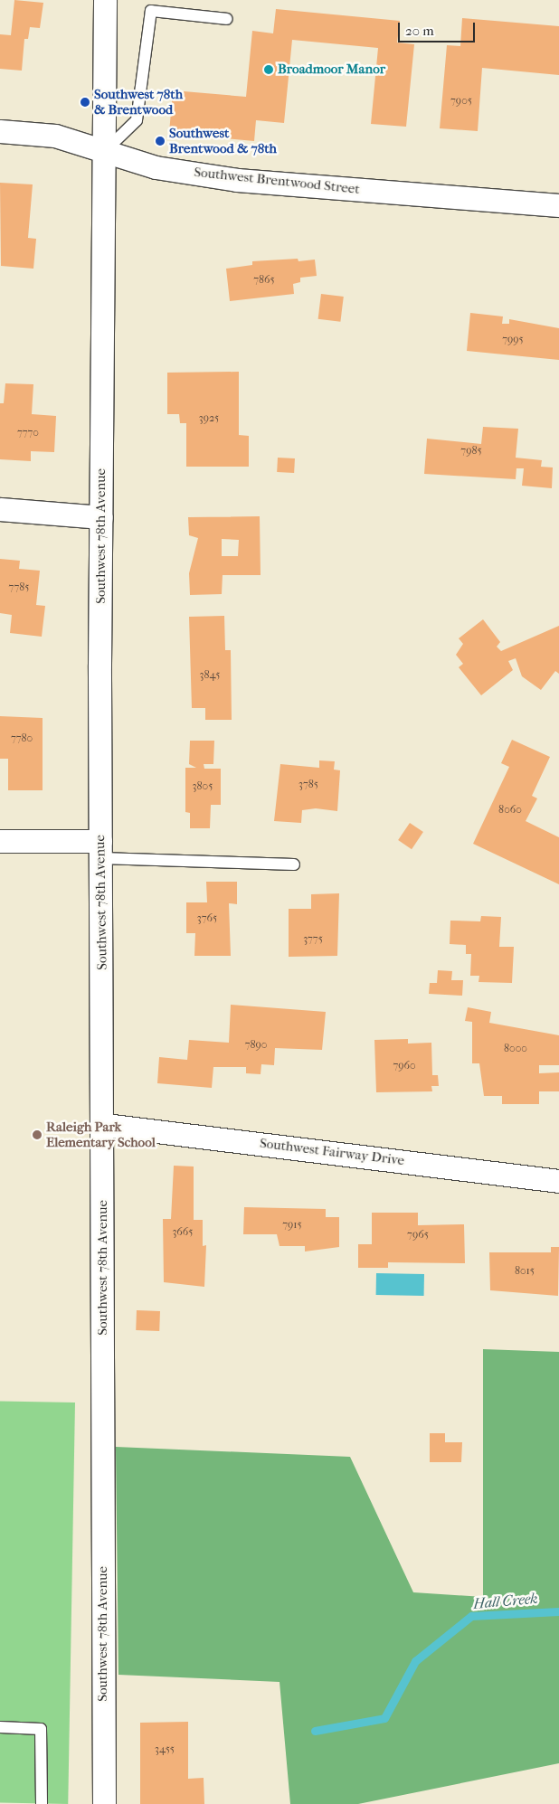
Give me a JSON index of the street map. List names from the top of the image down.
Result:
{
  "streets": {
    "street": ["Southwest Brentwood Street", "Southwest 78th Avenue", "Southwest Fairway Drive"]
  },
  "crossings": [
    ["Southwest Brentwood Street", "Southwest 78th Avenue"],
    ["Southwest 78th Avenue", "Southwest Fairway Drive"]
  ],
  "water": ["Hall Creek"],
  "places": [
    "Broadmoor Manor",
    "Southwest 78th & Brentwood",
    "Southwest Brentwood & 78th",
    "Raleigh Park Elementary School"
  ],
  "house_numbers": [
    "7905",
    "7865",
    "7995",
    "3925",
    "7770",
    "7985",
    "7785",
    "3845",
    "7780",
    "3785",
    "3805",
    "8060",
    "3765",
    "3775",
    "7890",
    "8000",
    "7960",
    "7915",
    "3665",
    "7965",
    "8015",
    "3455"
  ],
  "scale_bar": "20 m"
}
